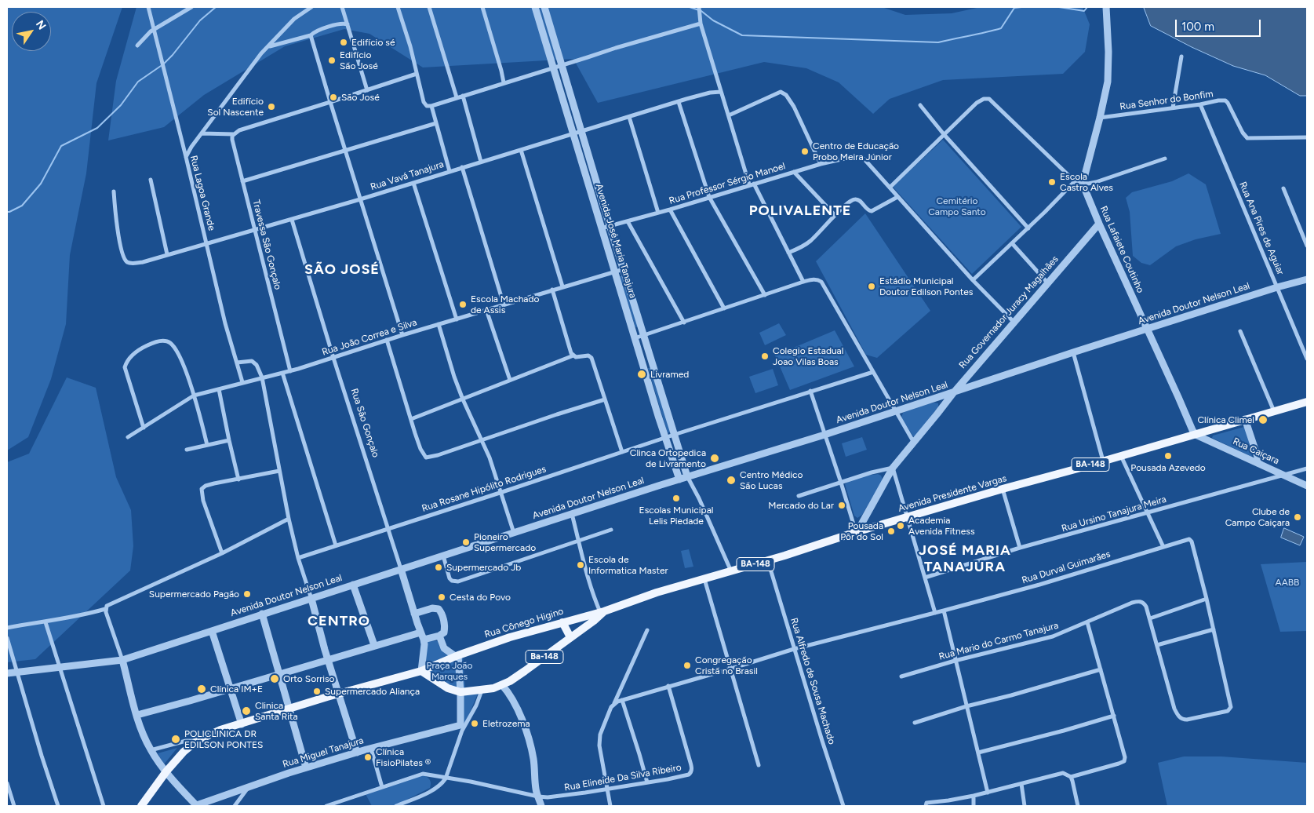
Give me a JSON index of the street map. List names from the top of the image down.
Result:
{
  "streets": {
    "main road": [
      "BA-148",
      "Avenida Presidente Vargas",
      "Rua Cônego Higino",
      "Ba-148"
    ],
    "street": [
      "Rua Senhor do Bonfim",
      "Rua Vavá Tanajura",
      "Rua Professor Sérgio Manoel",
      "Rua Lagoa Grande",
      "Rua Ana Pires de Aguiar",
      "Avenida José Maria Tanajura",
      "Travessa São Gonçalo",
      "Rua Lafaiete Coutinho",
      "Avenida Doutor Nelson Leal",
      "Rua Governador Juracy Magalhães",
      "Rua João Correa e Silva",
      "Rua São Gonçalo",
      "Rua Caiçara",
      "Rua Rosane Hipólito Rodrigues",
      "Rua Ursino Tanajura Meira",
      "Rua Durval Guimarães",
      "Rua Mario do Carmo Tanajura",
      "Rua Alfredo de Sousa Machado",
      "Rua Miguel Tanajura",
      "Rua Elineide Da Silva Ribeiro"
    ]
  },
  "crossings": [
    ["Rua Senhor do Bonfim", "Rua Ana Pires de Aguiar"],
    ["Rua Vavá Tanajura", "Rua Lagoa Grande"],
    ["Rua Vavá Tanajura", "Avenida José Maria Tanajura"],
    ["Rua Vavá Tanajura", "Travessa São Gonçalo"],
    ["Rua Vavá Tanajura", "Rua São Gonçalo"],
    ["Rua Professor Sérgio Manoel", "Avenida José Maria Tanajura"],
    ["Rua Lagoa Grande", "Rua João Correa e Silva"],
    ["Rua Ana Pires de Aguiar", "Avenida Doutor Nelson Leal"],
    ["Avenida José Maria Tanajura", "Avenida Doutor Nelson Leal"],
    ["Avenida José Maria Tanajura", "Rua João Correa e Silva"],
    ["Avenida José Maria Tanajura", "Rua Rosane Hipólito Rodrigues"],
    ["Travessa São Gonçalo", "Rua João Correa e Silva"],
    ["Rua Lafaiete Coutinho", "Avenida Doutor Nelson Leal"],
    ["Rua Lafaiete Coutinho", "Rua Governador Juracy Magalhães"],
    ["Rua Lafaiete Coutinho", "Rua Caiçara"],
    ["Rua Lafaiete Coutinho", "Avenida Presidente Vargas"],
    ["Avenida Doutor Nelson Leal", "Rua Governador Juracy Magalhães"],
    ["Avenida Doutor Nelson Leal", "Rua São Gonçalo"],
    ["Rua Governador Juracy Magalhães", "Avenida Presidente Vargas"],
    ["Rua João Correa e Silva", "Rua São Gonçalo"],
    ["Rua São Gonçalo", "Rua Rosane Hipólito Rodrigues"],
    ["Rua Caiçara", "Avenida Presidente Vargas"],
    ["Rua Caiçara", "Rua Ursino Tanajura Meira"],
    ["BA-148", "Rua Cônego Higino"],
    ["BA-148", "Ba-148"],
    ["Avenida Presidente Vargas", "Rua Cônego Higino"],
    ["Avenida Presidente Vargas", "Ba-148"],
    ["Avenida Presidente Vargas", "Rua Alfredo de Sousa Machado"],
    ["Rua Durval Guimarães", "Rua Alfredo de Sousa Machado"],
    ["Rua Durval Guimarães", "Rua Elineide Da Silva Ribeiro"],
    ["Rua Cônego Higino", "Ba-148"]
  ],
  "districts": [
    "POLIVALENTE",
    "SÃO JOSÉ",
    "JOSÉ MARIA TANAJURA",
    "CENTRO"
  ],
  "parks": ["Cemitério Campo Santo", "AABB", "Praça João Marques"],
  "places": [
    "Edifício sé",
    "Edifício São José",
    "São José",
    "Edifício Sol Nascente",
    "Centro de Educação Probo Meira Júnior",
    "Escola Castro Alves",
    "Estádio Municipal Doutor Edilson Pontes",
    "Escola Machado de Assis",
    "Colegio Estadual Joao Vilas Boas",
    "Livramed",
    "Clínica Climel",
    "Pousada Azevedo",
    "Clinca Ortopedica de Livramento",
    "Centro Médico São Lucas",
    "Escolas Municipal Lelis Piedade",
    "Mercado do Lar",
    "Clube de Campo Caiçara",
    "Academia Avenida Fitness",
    "Pousada Pôr do Sol",
    "Pioneiro Supermercado",
    "Escola de Informatica Master",
    "Supermercado Jb",
    "Supermercado Pagão",
    "Cesta do Povo",
    "Congregação Cristã no Brasil",
    "Orto Sorriso",
    "Clínica IM+E",
    "Supermercado Aliança",
    "Clinica Santa Rita",
    "Eletrozema",
    "POLICLINICA DR EDILSON PONTES",
    "Clínica FisioPilates ®"
  ],
  "scale_bar": "100 m",
  "north": "top right"
}
